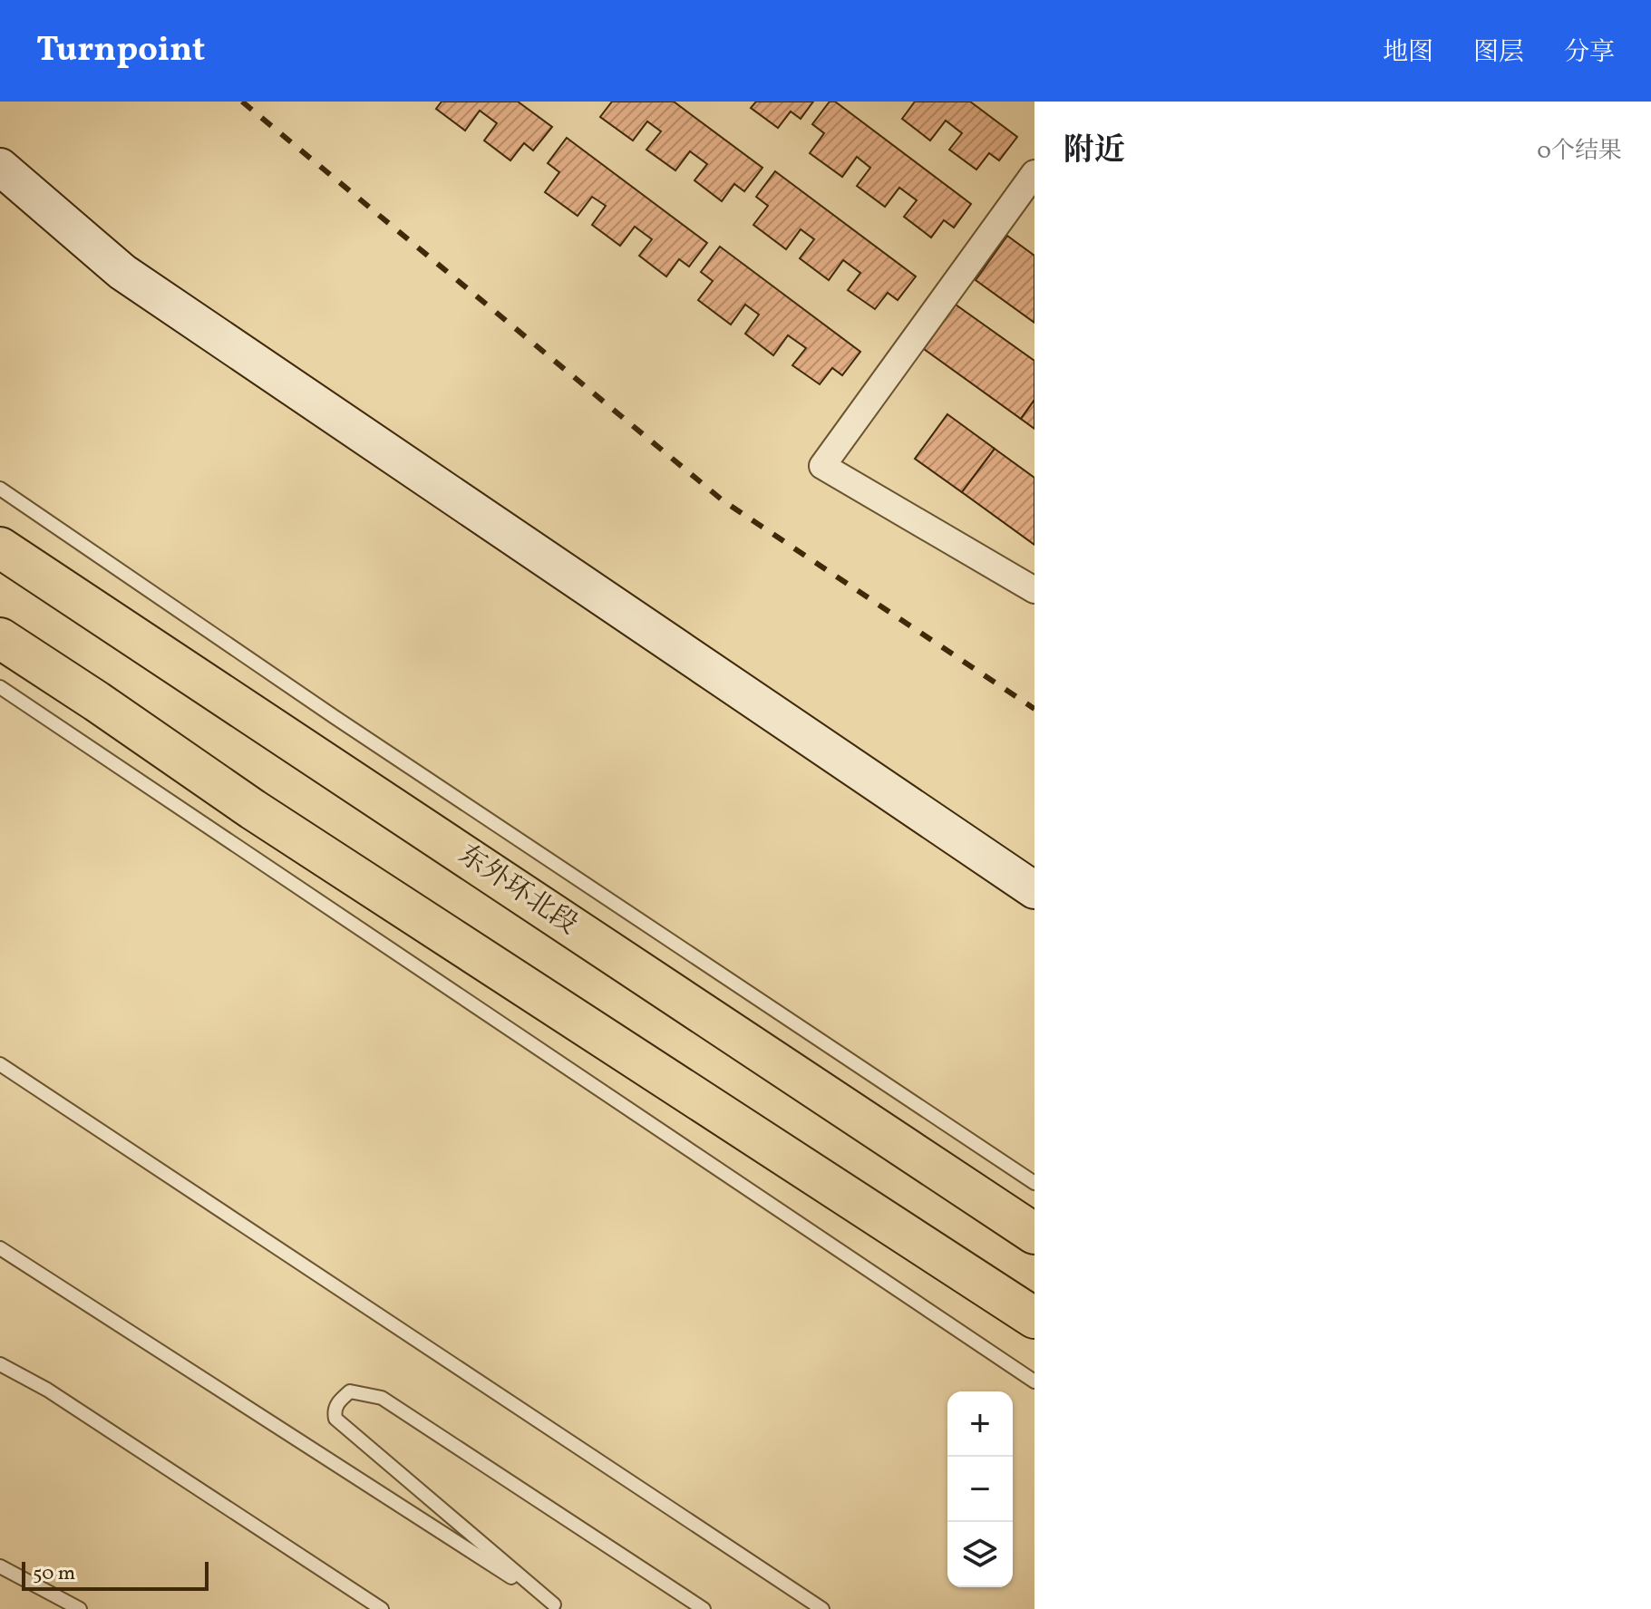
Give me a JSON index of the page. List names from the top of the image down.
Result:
{
  "streets": {
    "highway": ["东外环北段"]
  },
  "scale_bar": "50 m",
  "page": {
    "header": "Turnpoint",
    "nav": ["地图", "图层", "分享"],
    "heading": ["附近", "0个结果"],
    "map_buttons": ["+", "−"],
    "scale": "50 m"
  }
}
